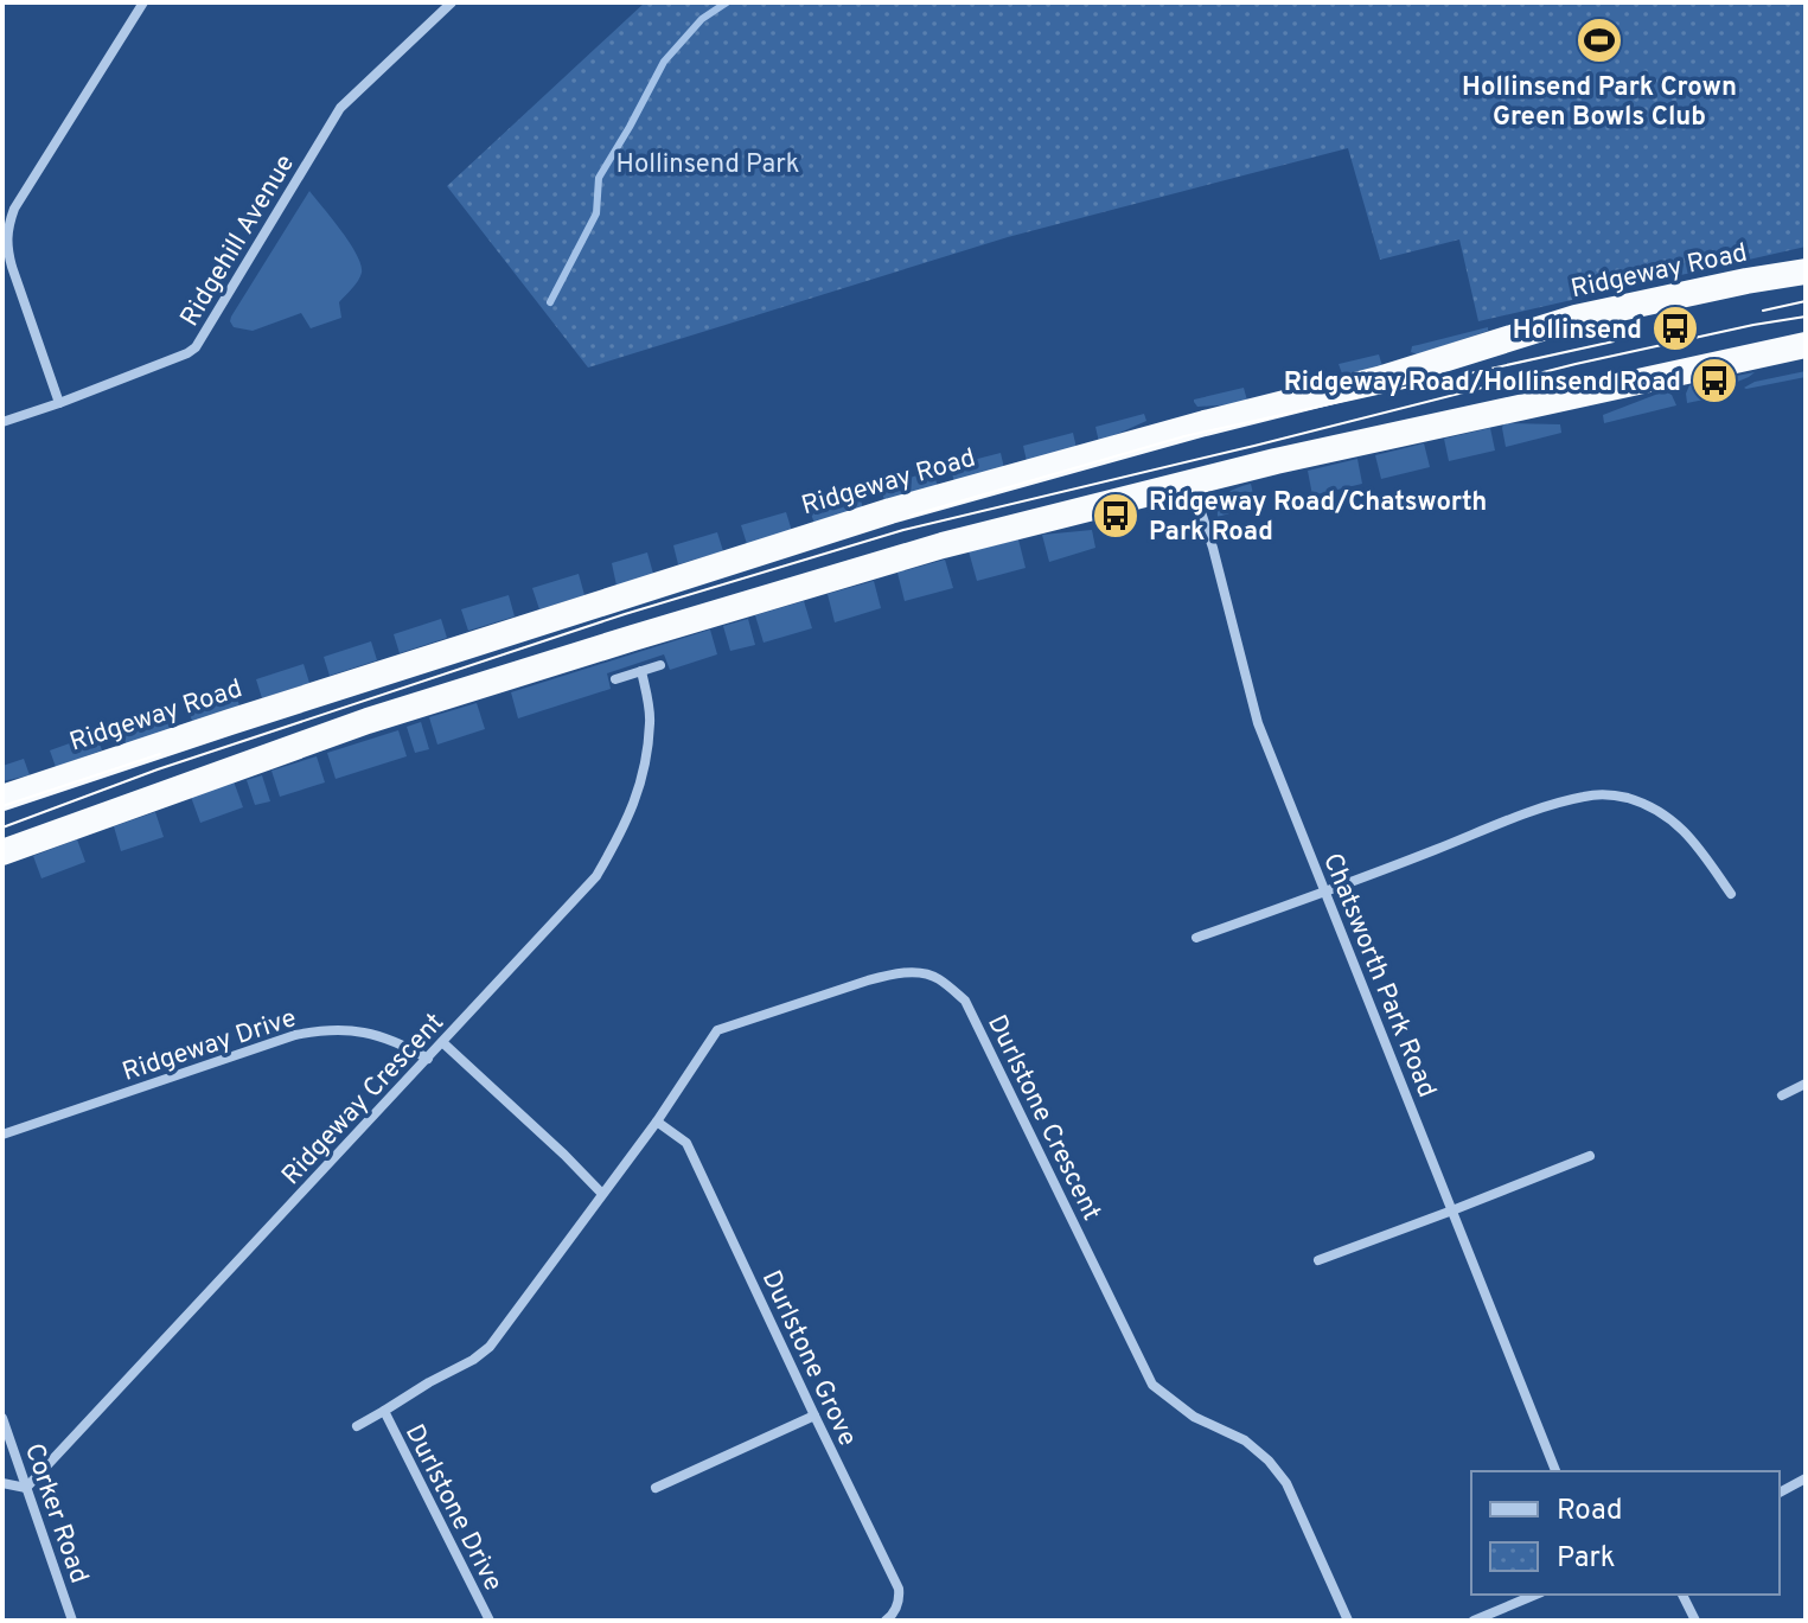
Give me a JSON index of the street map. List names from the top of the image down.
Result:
{
  "streets": {
    "highway": ["Ridgeway Road"],
    "street": [
      "Ridgehill Avenue",
      "Chatsworth Park Road",
      "Ridgeway Drive",
      "Ridgeway Crescent",
      "Durlstone Crescent",
      "Durlstone Grove",
      "Durlstone Drive",
      "Corker Road"
    ]
  },
  "crossings": [
    ["Ridgeway Drive", "Ridgeway Crescent"],
    ["Ridgeway Crescent", "Corker Road"],
    ["Durlstone Crescent", "Durlstone Grove"],
    ["Durlstone Crescent", "Durlstone Drive"]
  ],
  "parks": ["Hollinsend Park"],
  "places": {
    "sports": ["Hollinsend Park Crown Green Bowls Club"],
    "bus stop": ["Hollinsend", "Ridgeway Road/Hollinsend Road", "Ridgeway Road/Chatsworth Park Road"]
  },
  "legend": ["Road", "Park"]
}
